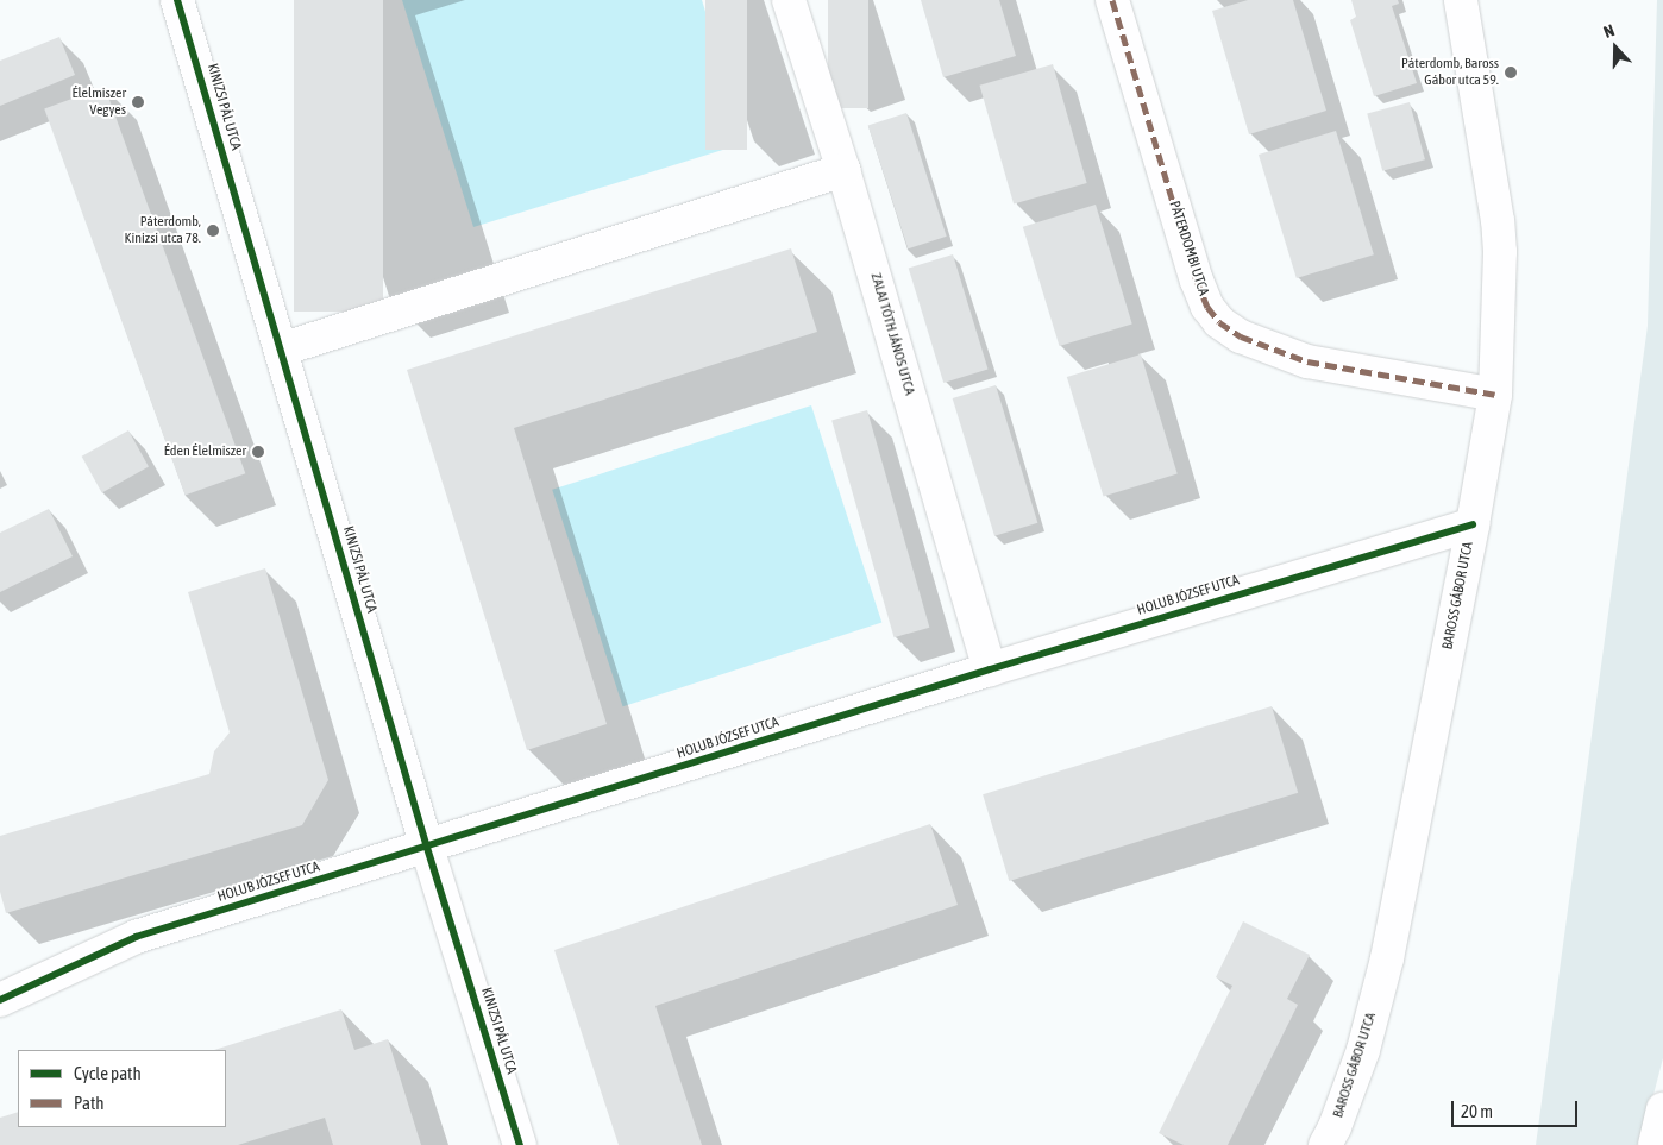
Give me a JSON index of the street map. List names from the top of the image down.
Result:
{
  "streets": {
    "street": [
      "KINIZSI PÁL UTCA",
      "PÁTERDOMBI UTCA",
      "ZALAI TÓTH JÁNOS UTCA",
      "HOLUB JÓZSEF UTCA",
      "BAROSS GÁBOR UTCA"
    ]
  },
  "crossings": [
    ["KINIZSI PÁL UTCA", "HOLUB JÓZSEF UTCA"],
    ["PÁTERDOMBI UTCA", "BAROSS GÁBOR UTCA"],
    ["ZALAI TÓTH JÁNOS UTCA", "HOLUB JÓZSEF UTCA"],
    ["HOLUB JÓZSEF UTCA", "BAROSS GÁBOR UTCA"]
  ],
  "places": [
    "Páterdomb, Baross Gábor utca 59.",
    "Élelmiszer Vegyes",
    "Páterdomb, Kinizsi utca 78.",
    "Éden Élelmiszer"
  ],
  "legend": ["Cycle path", "Path"],
  "scale_bar": "20 m",
  "north": "top"
}
